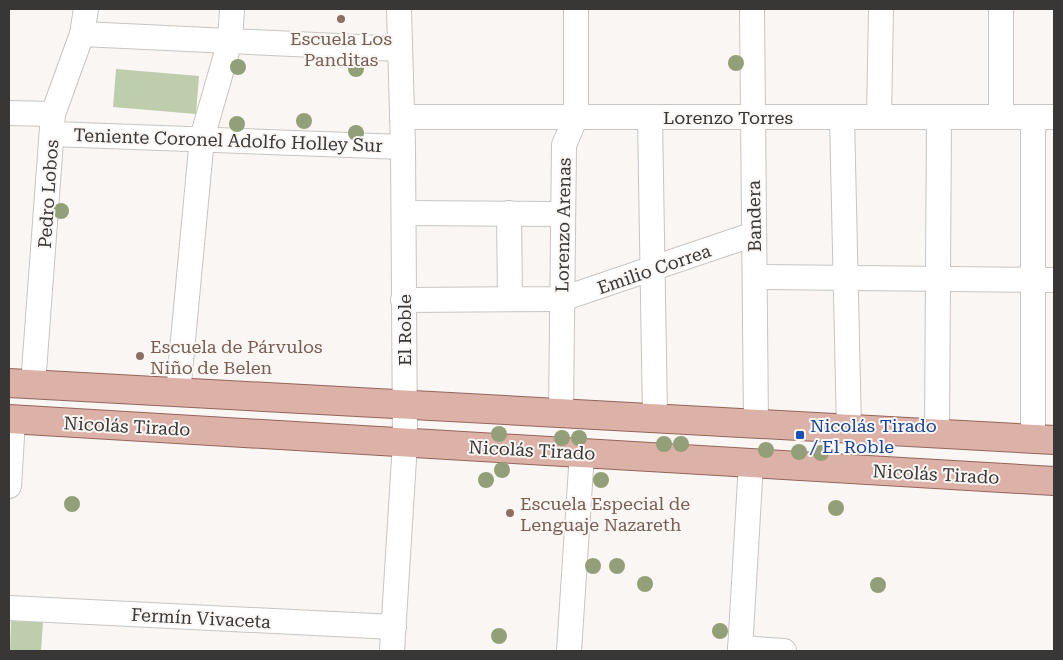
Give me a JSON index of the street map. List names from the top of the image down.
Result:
{
  "streets": {
    "main road": ["Nicolás Tirado"],
    "street": [
      "Lorenzo Torres",
      "Teniente Coronel Adolfo Holley Sur",
      "Pedro Lobos",
      "Bandera",
      "Lorenzo Arenas",
      "Emilio Correa",
      "El Roble",
      "Fermín Vivaceta"
    ]
  },
  "crossings": [
    ["Lorenzo Torres", "Bandera"],
    ["Lorenzo Torres", "Lorenzo Arenas"],
    ["Lorenzo Torres", "El Roble"],
    ["Teniente Coronel Adolfo Holley Sur", "Pedro Lobos"],
    ["Teniente Coronel Adolfo Holley Sur", "El Roble"],
    ["Pedro Lobos", "Nicolás Tirado"],
    ["Bandera", "Emilio Correa"],
    ["Bandera", "Nicolás Tirado"],
    ["Lorenzo Arenas", "Emilio Correa"],
    ["Lorenzo Arenas", "Nicolás Tirado"],
    ["Emilio Correa", "El Roble"],
    ["El Roble", "Nicolás Tirado"],
    ["El Roble", "Fermín Vivaceta"]
  ],
  "places": {
    "other": ["Escuela Los Panditas", "Escuela de Párvulos Niño de Belen", "Escuela Especial de Lenguaje Nazareth"],
    "transit": ["Nicolás Tirado / El Roble"]
  }
}
